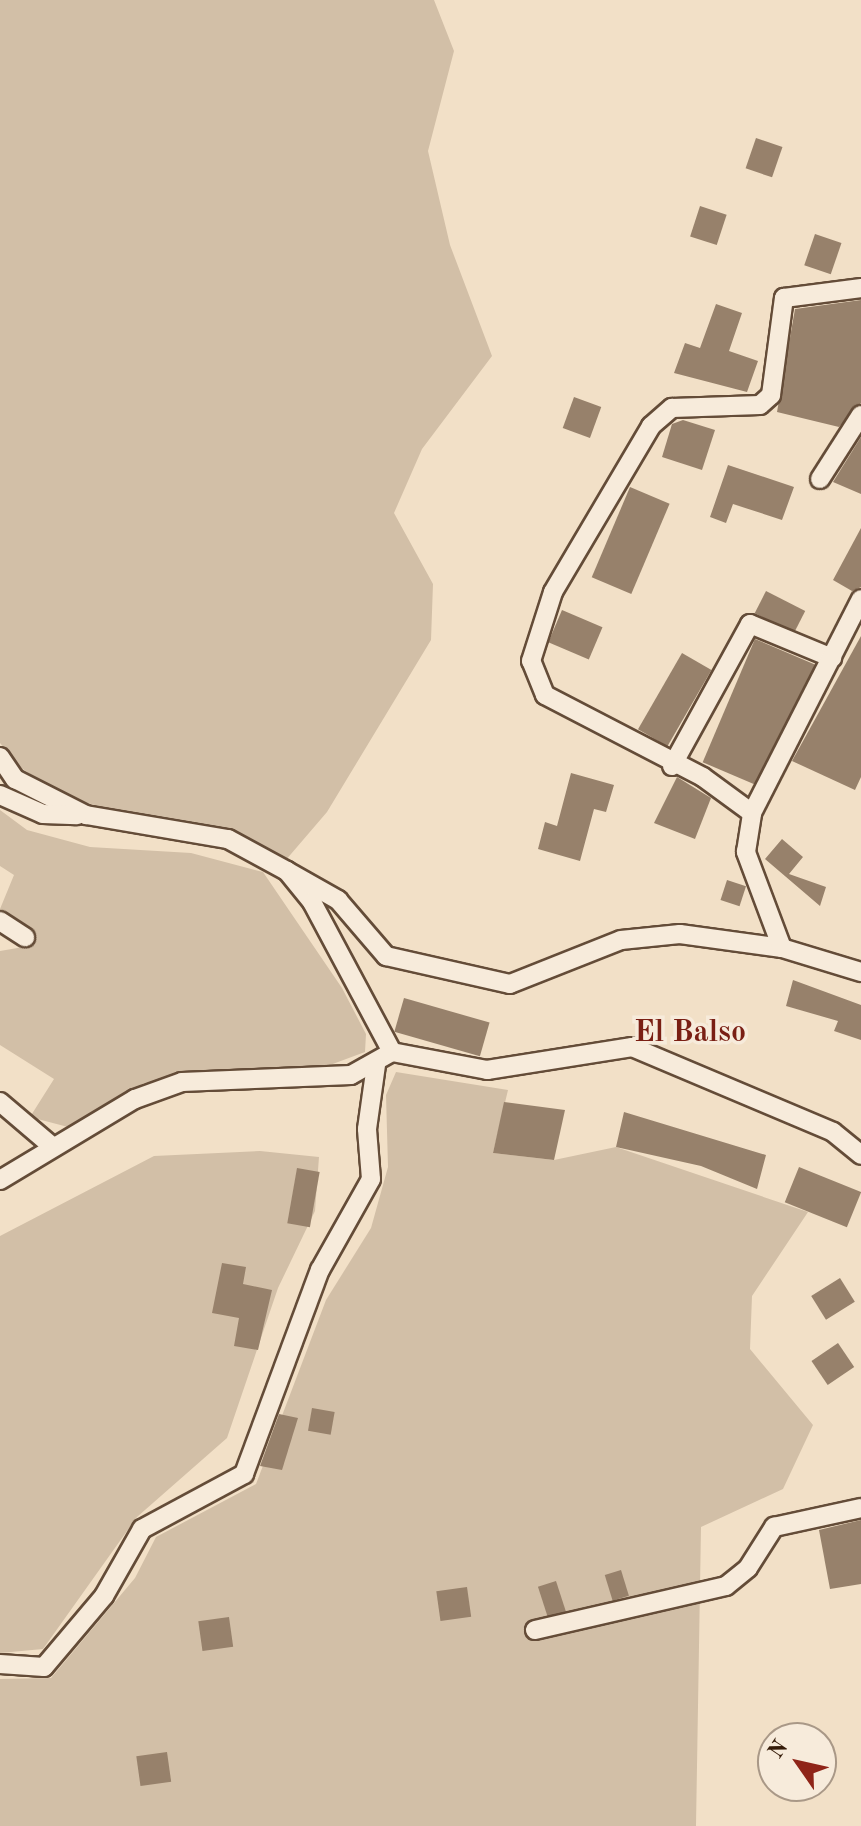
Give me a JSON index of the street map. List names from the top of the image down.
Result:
{
  "districts": ["El Balso"],
  "north": "top left"
}
